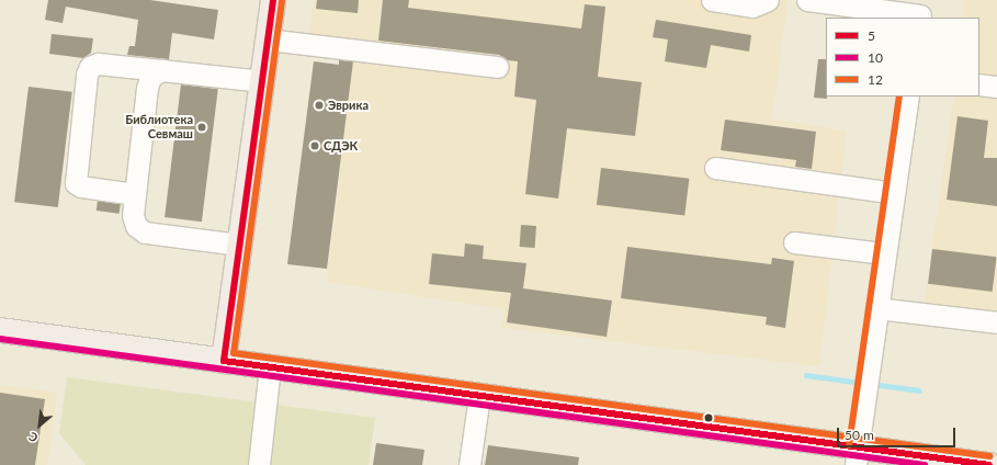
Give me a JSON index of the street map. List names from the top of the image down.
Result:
{
  "places": ["Эврика", "Библиотека Севмаш", "СДЭК"],
  "lines": ["transit line 5", "transit line 12", "transit line 10"],
  "legend": ["5", "10", "12"],
  "scale_bar": "50 m",
  "north": "bottom left"
}
